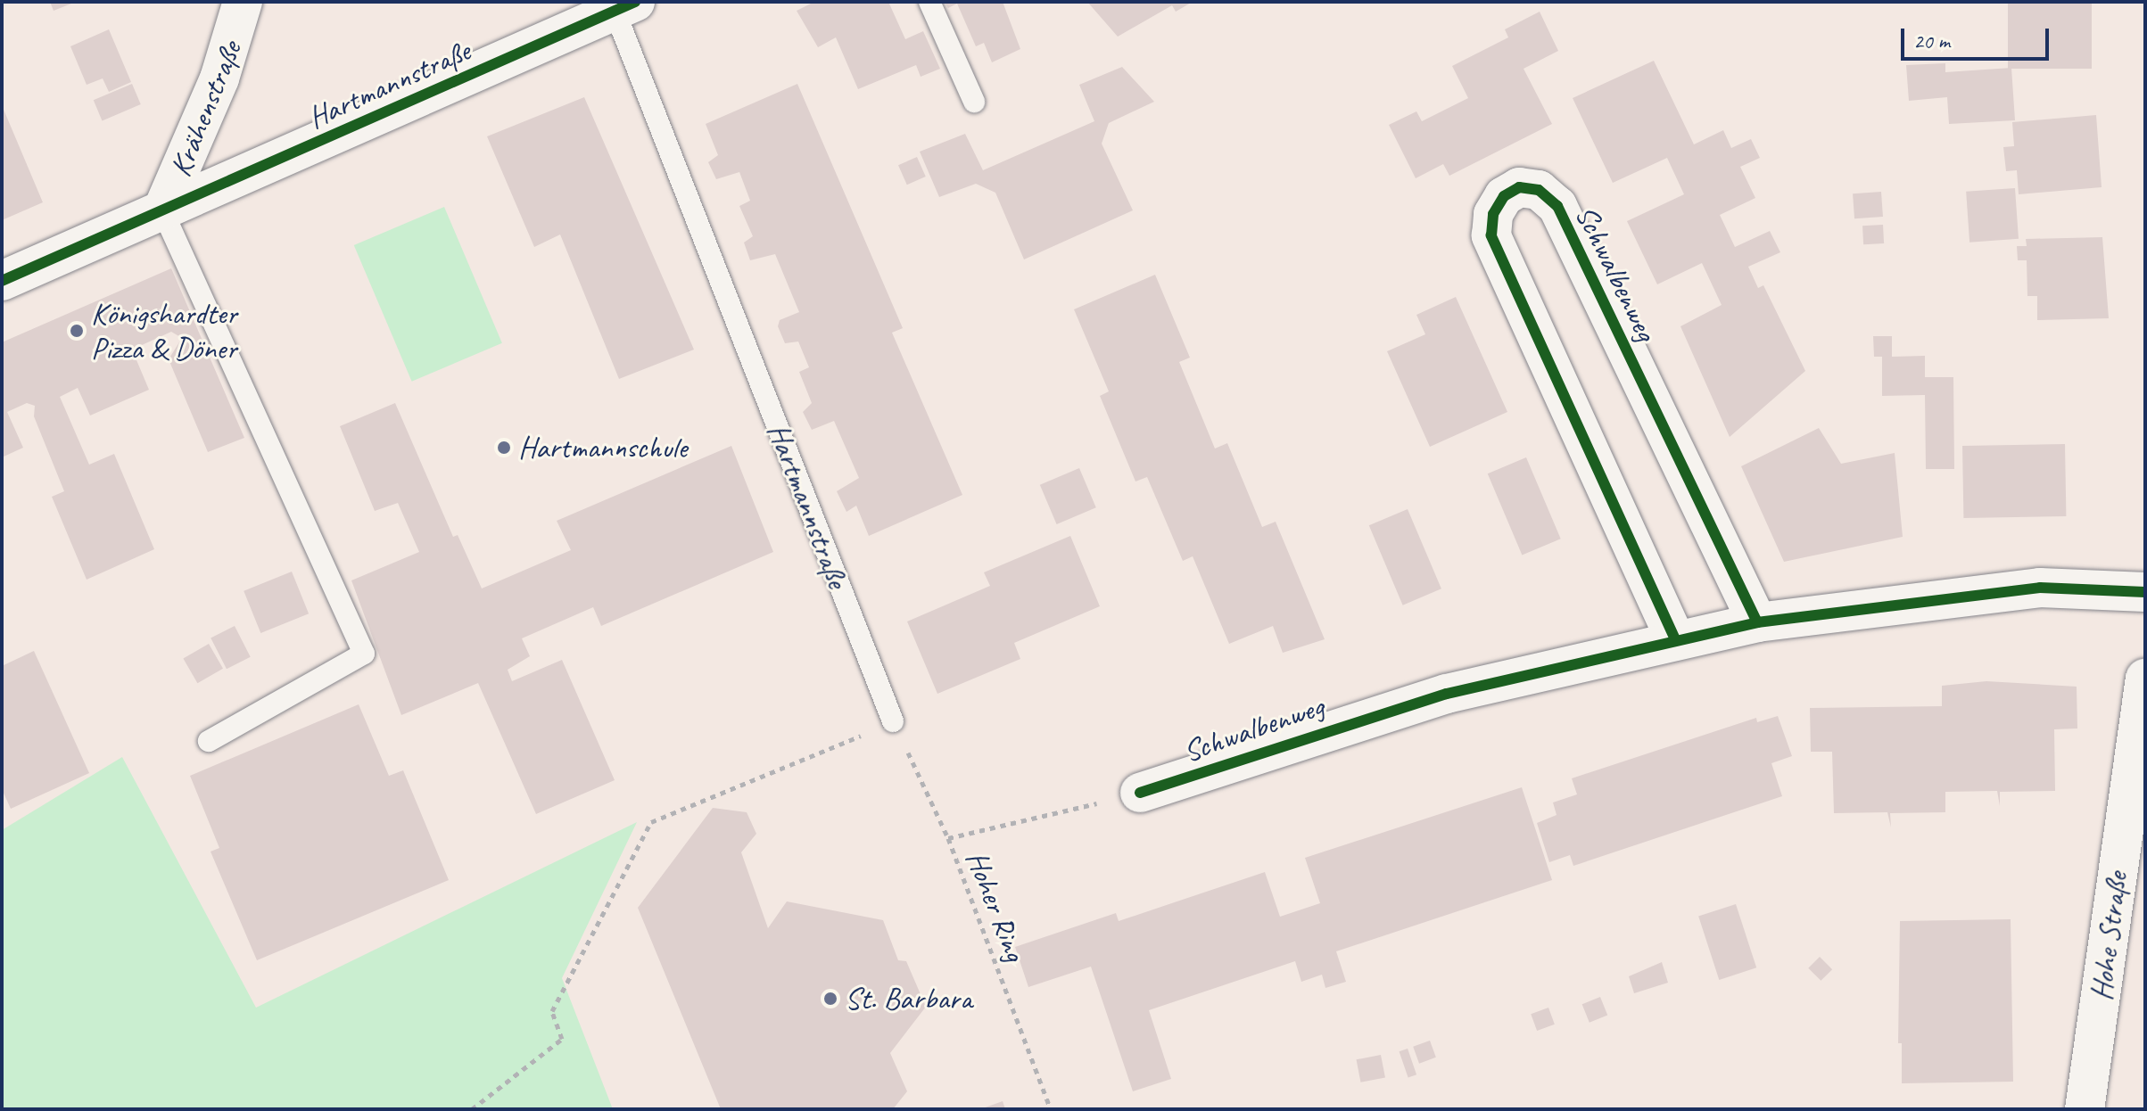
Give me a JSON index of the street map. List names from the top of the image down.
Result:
{
  "streets": {
    "street": [
      "Hartmannstraße",
      "Krähenstraße",
      "Schwalbenweg",
      "Hohe Straße"
    ],
    "path": ["Hoher Ring"]
  },
  "crossings": [
    ["Hartmannstraße", "Krähenstraße"],
    ["Hartmannstraße", "Hoher Ring"]
  ],
  "places": ["Königshardter Pizza & Döner", "Hartmannschule", "St. Barbara"],
  "scale_bar": "20 m"
}
